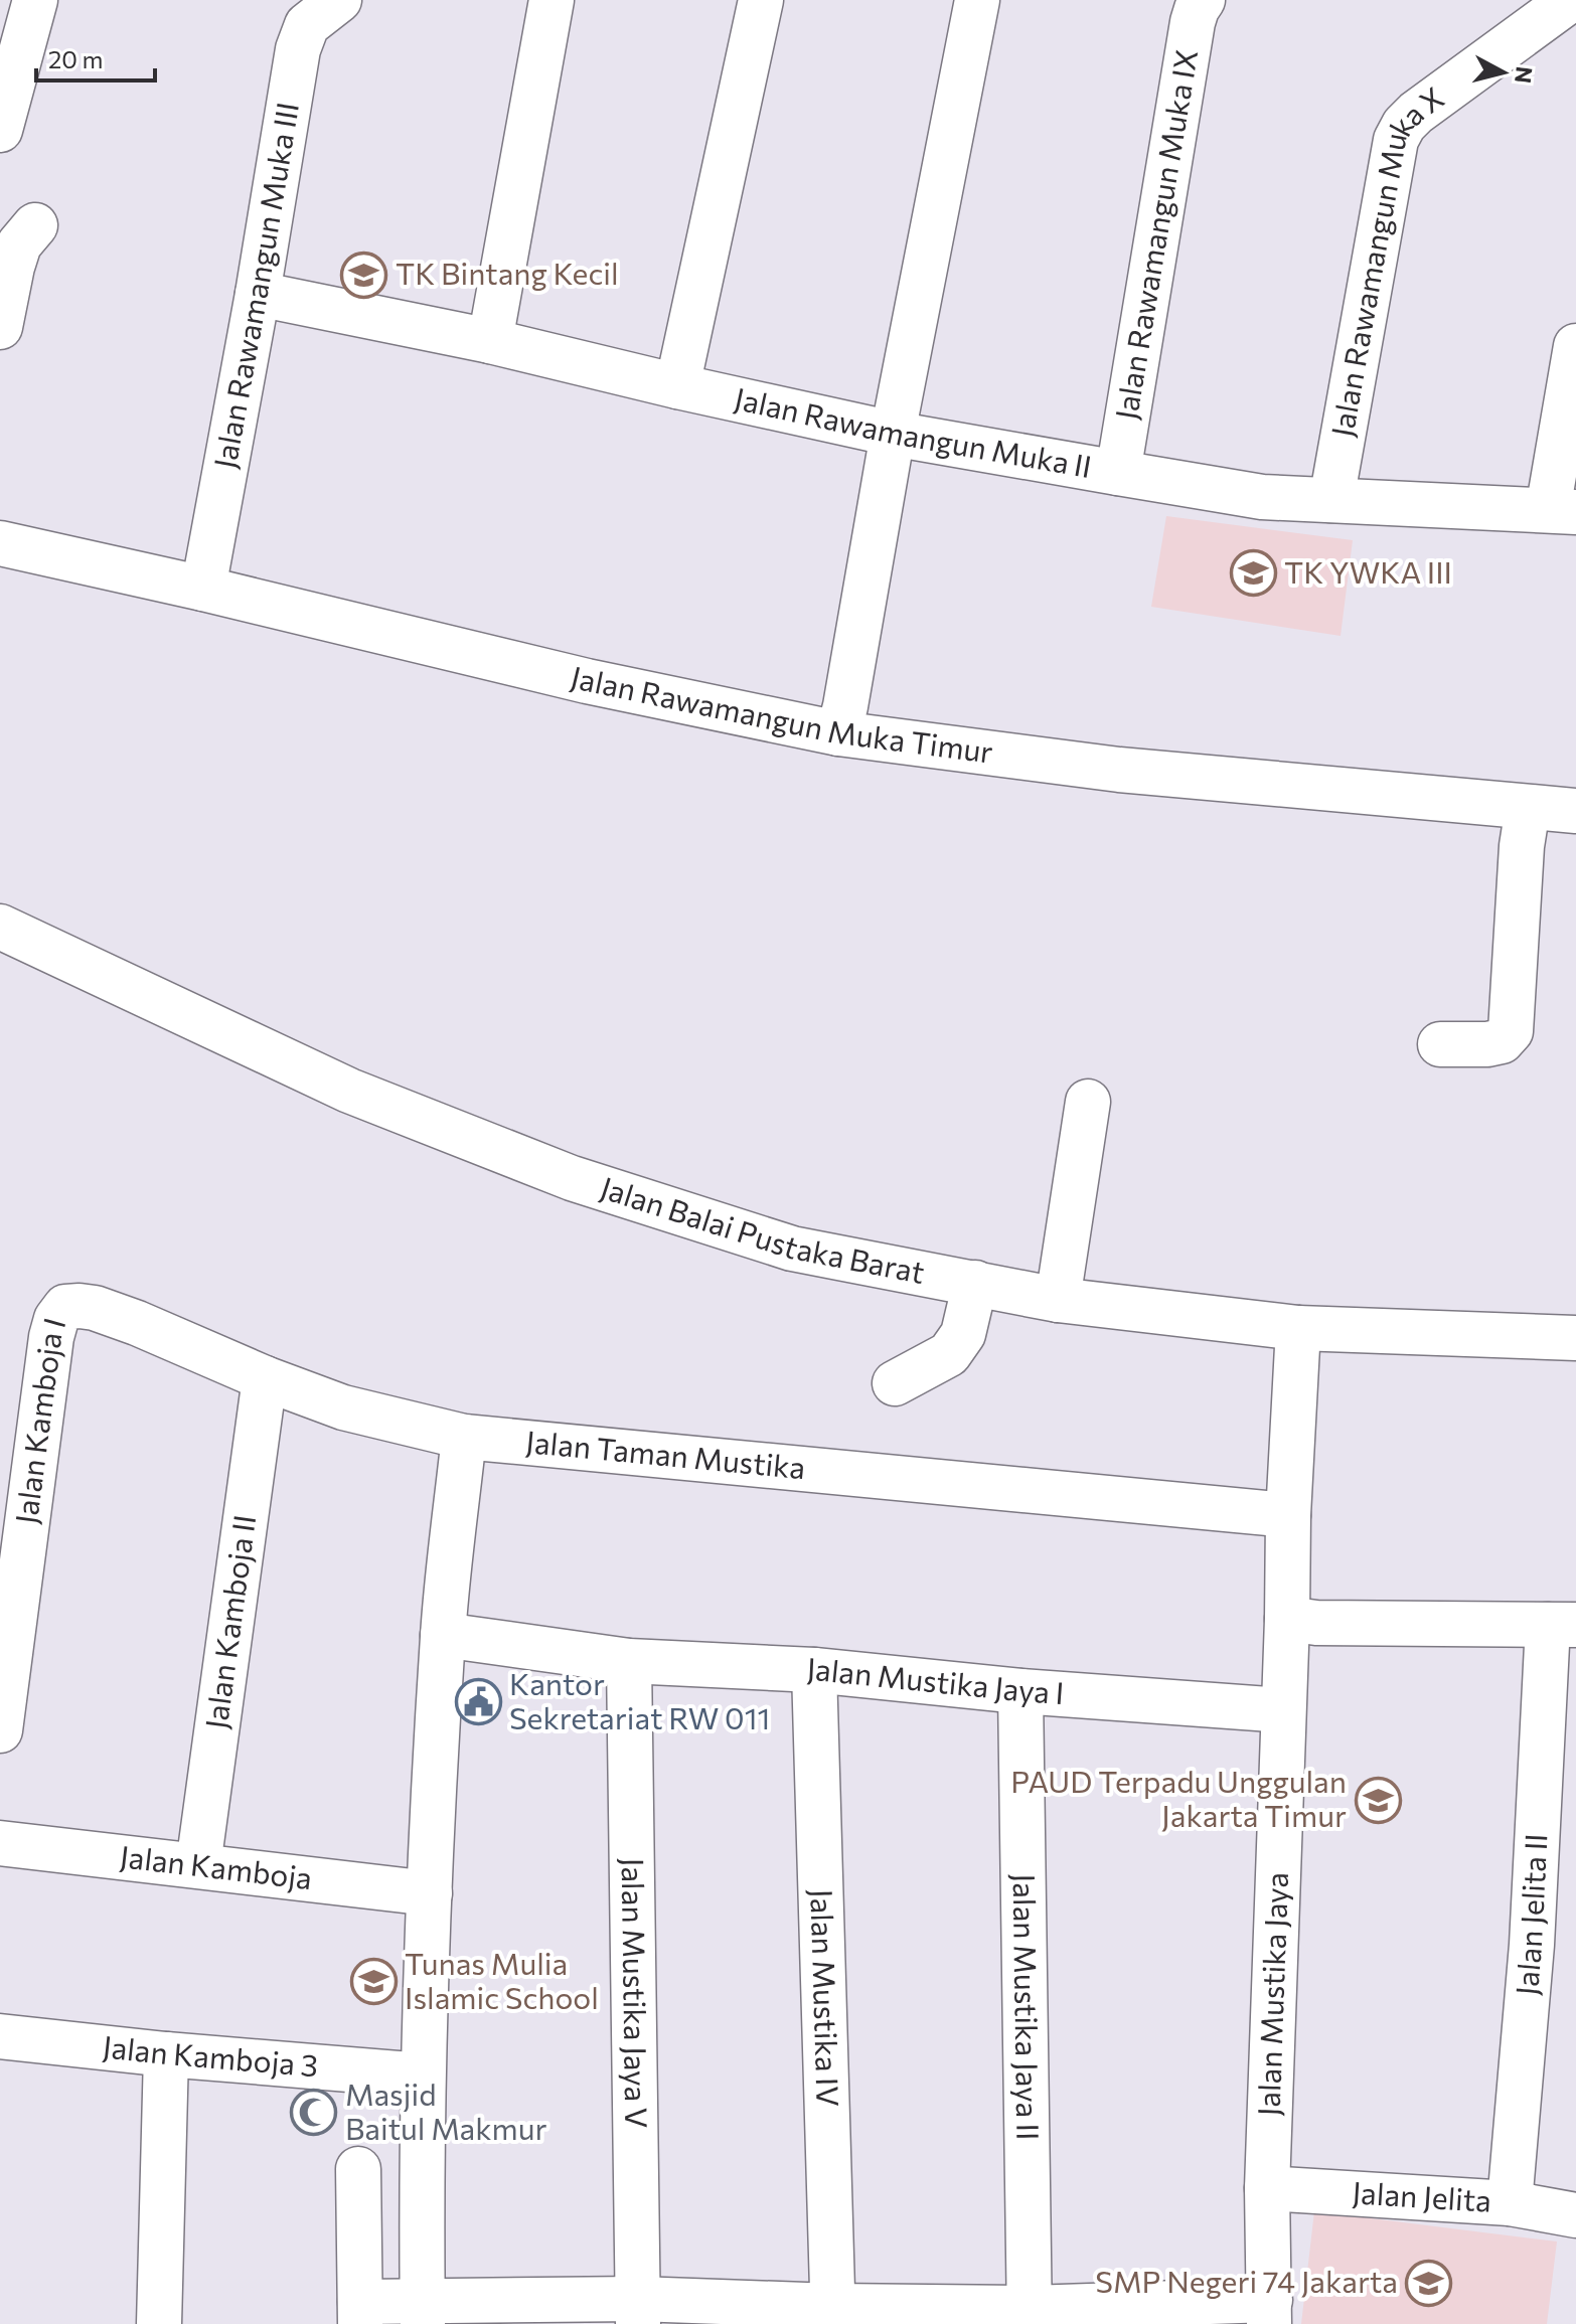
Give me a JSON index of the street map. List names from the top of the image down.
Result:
{
  "streets": {
    "street": [
      "Jalan Rawamangun Muka IX",
      "Jalan Rawamangun Muka X",
      "Jalan Rawamangun Muka III",
      "Jalan Rawamangun Muka II",
      "Jalan Rawamangun Muka Timur",
      "Jalan Balai Pustaka Barat",
      "Jalan Kamboja I",
      "Jalan Taman Mustika",
      "Jalan Kamboja II",
      "Jalan Mustika Jaya I",
      "Jalan Kamboja",
      "Jalan Jelita II",
      "Jalan Mustika Jaya V",
      "Jalan Mustika Jaya",
      "Jalan Mustika IV",
      "Jalan Mustika Jaya II",
      "Jalan Kamboja 3",
      "Jalan Jelita"
    ]
  },
  "crossings": [
    ["Jalan Rawamangun Muka IX", "Jalan Rawamangun Muka II"],
    ["Jalan Rawamangun Muka X", "Jalan Rawamangun Muka II"],
    ["Jalan Rawamangun Muka III", "Jalan Rawamangun Muka II"],
    ["Jalan Rawamangun Muka III", "Jalan Rawamangun Muka Timur"],
    ["Jalan Balai Pustaka Barat", "Jalan Mustika Jaya"],
    ["Jalan Kamboja I", "Jalan Taman Mustika"],
    ["Jalan Taman Mustika", "Jalan Kamboja II"],
    ["Jalan Taman Mustika", "Jalan Mustika Jaya"],
    ["Jalan Kamboja II", "Jalan Kamboja"],
    ["Jalan Mustika Jaya I", "Jalan Mustika Jaya V"],
    ["Jalan Mustika Jaya I", "Jalan Mustika Jaya"],
    ["Jalan Mustika Jaya I", "Jalan Mustika IV"],
    ["Jalan Mustika Jaya I", "Jalan Mustika Jaya II"],
    ["Jalan Jelita II", "Jalan Jelita"],
    ["Jalan Mustika Jaya", "Jalan Jelita"]
  ],
  "places": {
    "school or university": [
      "TK Bintang Kecil",
      "TK YWKA III",
      "PAUD Terpadu Unggulan Jakarta Timur",
      "Tunas Mulia Islamic School",
      "SMP Negeri 74 Jakarta"
    ],
    "public building": ["Kantor Sekretariat RW 011"],
    "mosque": ["Masjid Baitul Makmur"]
  },
  "scale_bar": "20 m",
  "north": "right"
}
